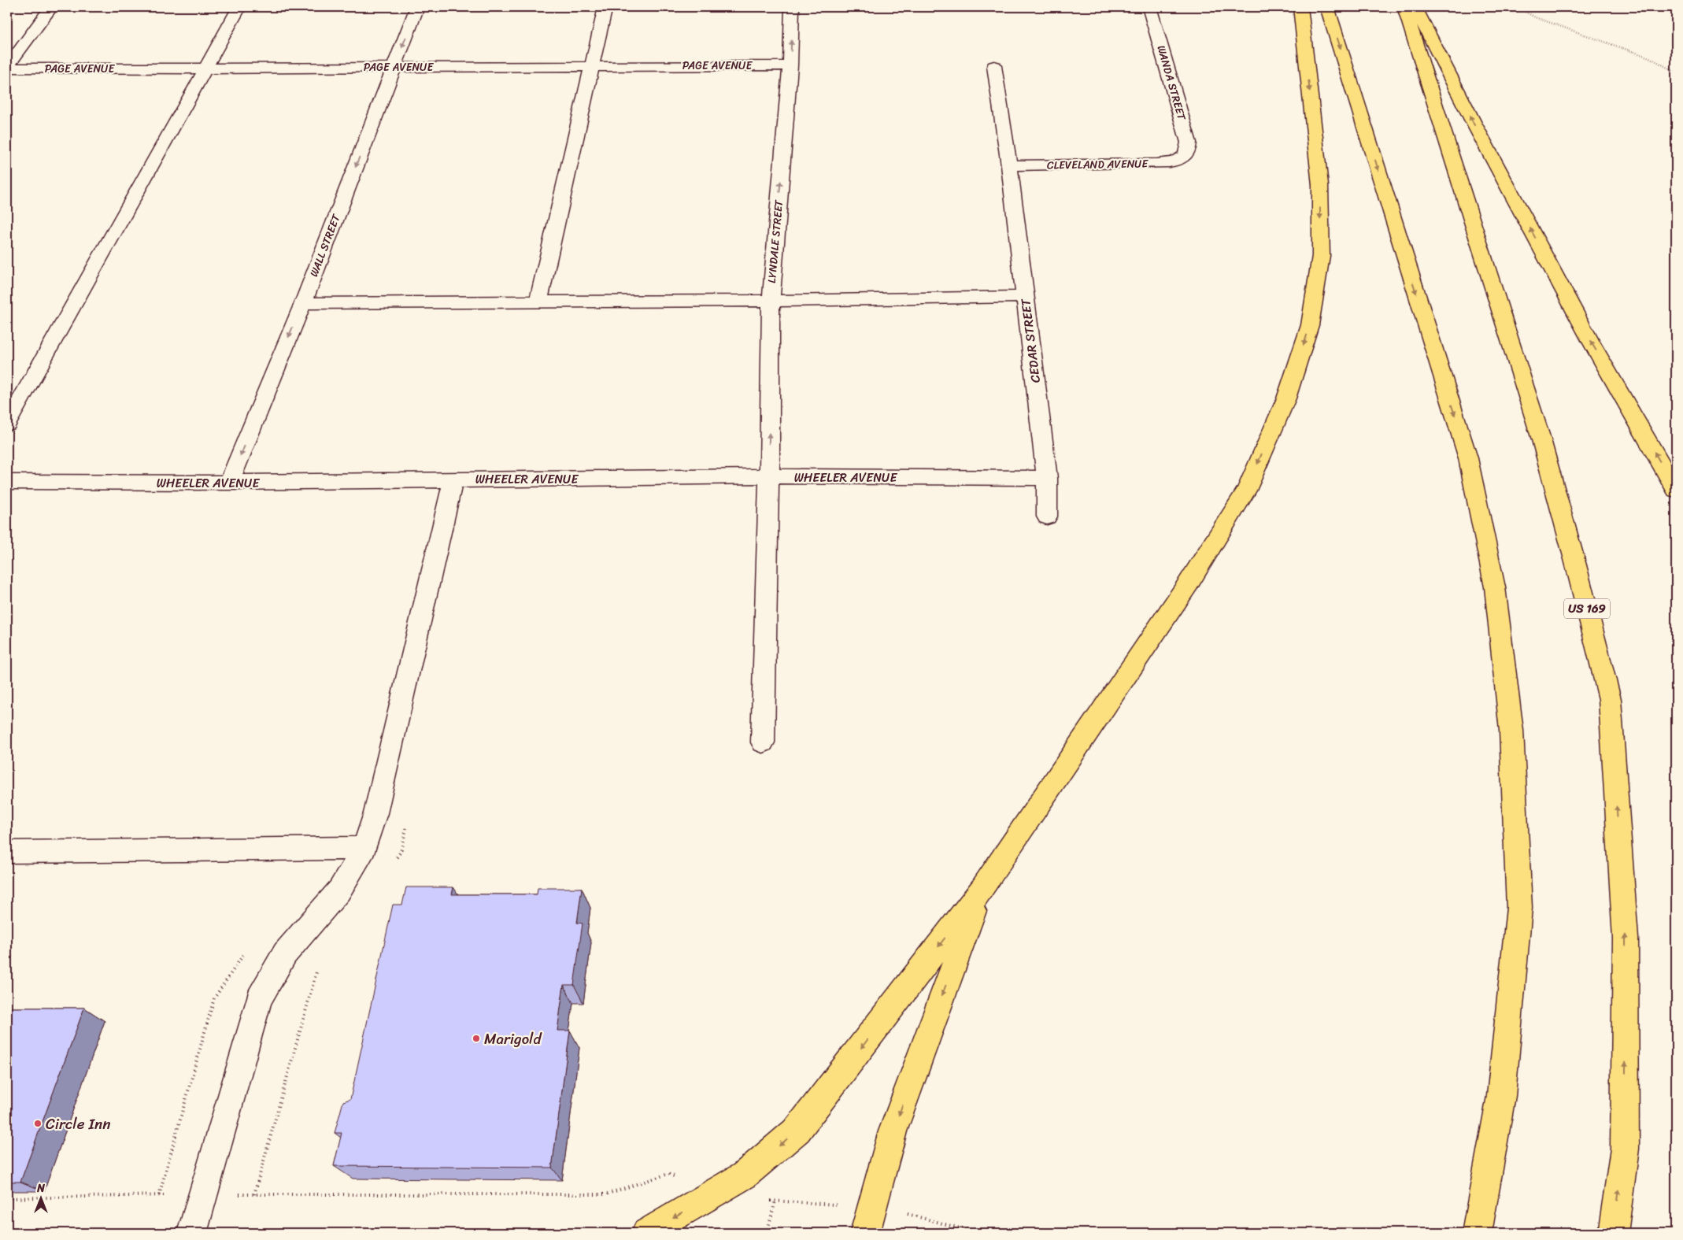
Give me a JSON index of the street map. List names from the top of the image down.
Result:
{
  "streets": {
    "highway": ["US 169"],
    "street": [
      "PAGE AVENUE",
      "WANDA STREET",
      "CLEVELAND AVENUE",
      "LYNDALE STREET",
      "WALL STREET",
      "CEDAR STREET",
      "WHEELER AVENUE"
    ]
  },
  "crossings": [
    ["PAGE AVENUE", "LYNDALE STREET"],
    ["PAGE AVENUE", "WALL STREET"],
    ["WANDA STREET", "CLEVELAND AVENUE"],
    ["CLEVELAND AVENUE", "CEDAR STREET"],
    ["LYNDALE STREET", "WHEELER AVENUE"],
    ["WALL STREET", "WHEELER AVENUE"],
    ["CEDAR STREET", "WHEELER AVENUE"]
  ],
  "one_way": ["LYNDALE STREET"],
  "places": ["Marigold", "Circle Inn"],
  "north": "top"
}
